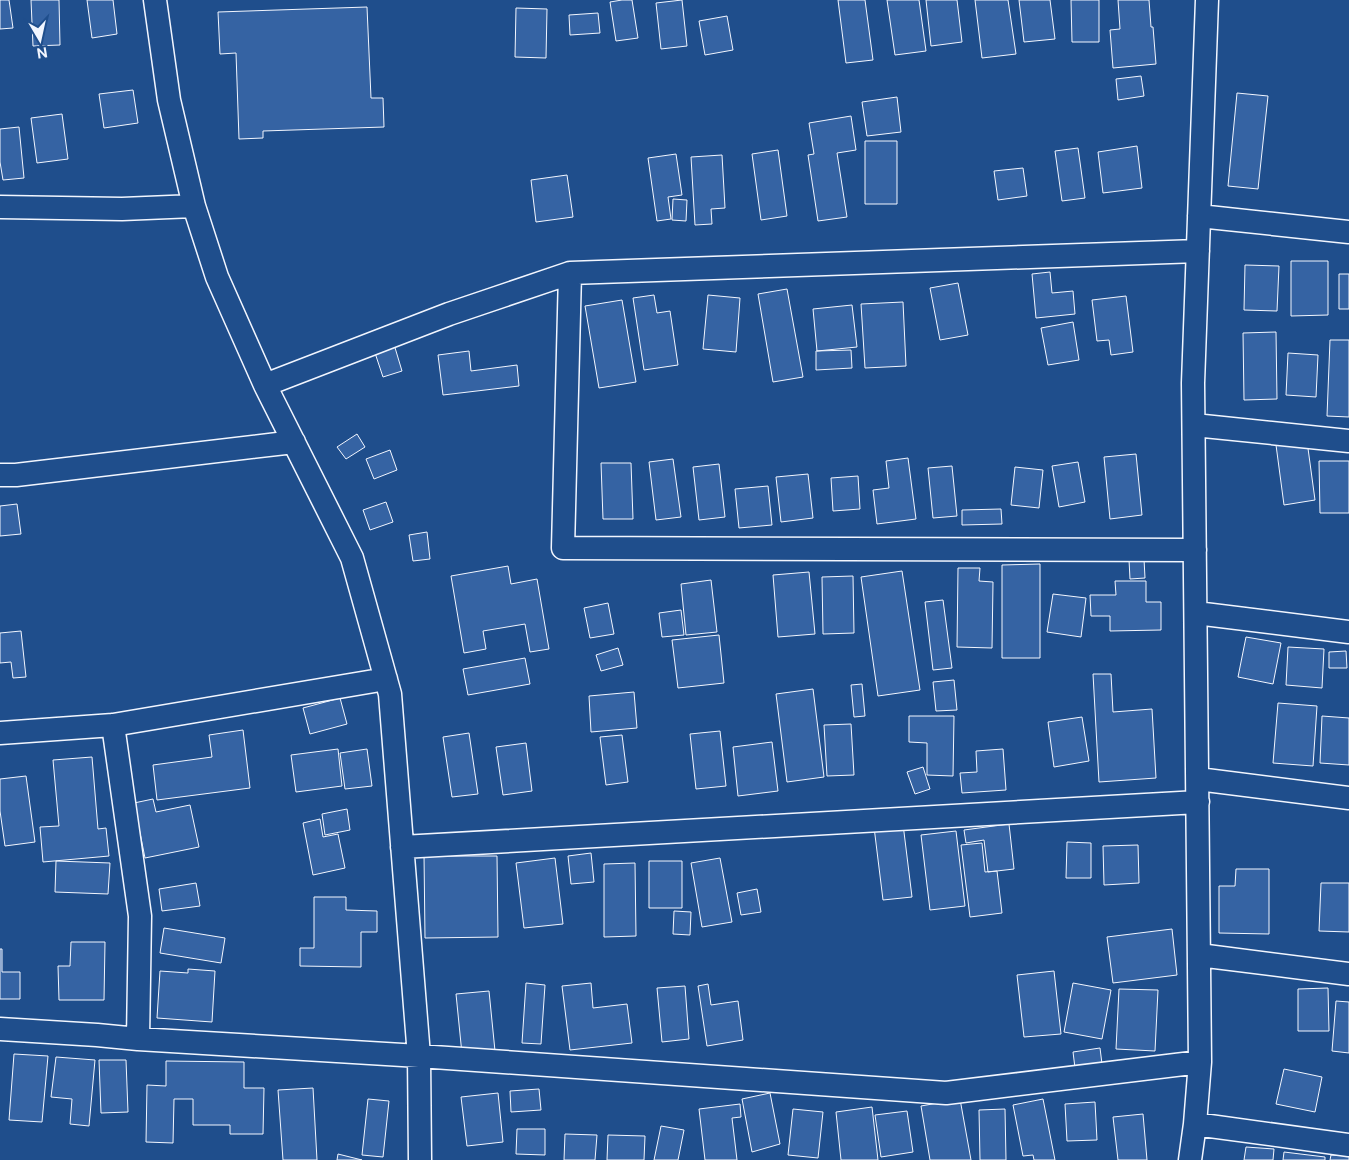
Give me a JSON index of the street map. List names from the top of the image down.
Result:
{
  "north": "bottom"
}
